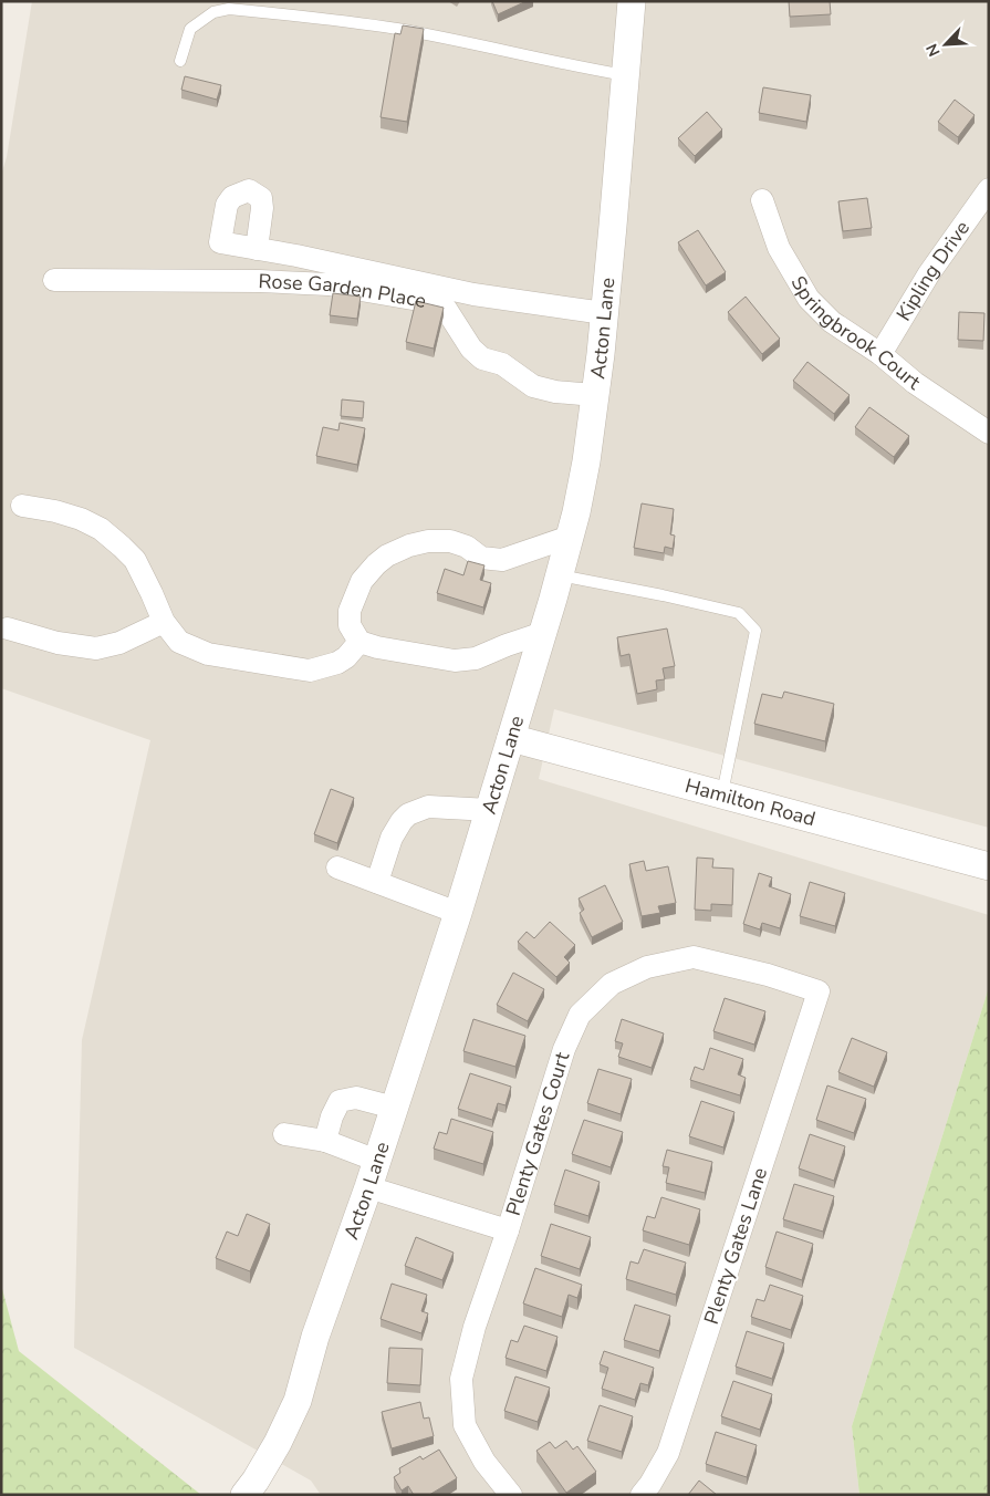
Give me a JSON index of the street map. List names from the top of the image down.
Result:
{
  "streets": {
    "street": [
      "Kipling Drive",
      "Rose Garden Place",
      "Acton Lane",
      "Springbrook Court",
      "Hamilton Road",
      "Plenty Gates Court",
      "Plenty Gates Lane"
    ]
  },
  "crossings": [
    ["Kipling Drive", "Springbrook Court"],
    ["Rose Garden Place", "Acton Lane"],
    ["Acton Lane", "Hamilton Road"],
    ["Plenty Gates Court", "Plenty Gates Lane"]
  ],
  "north": "bottom left"
}
